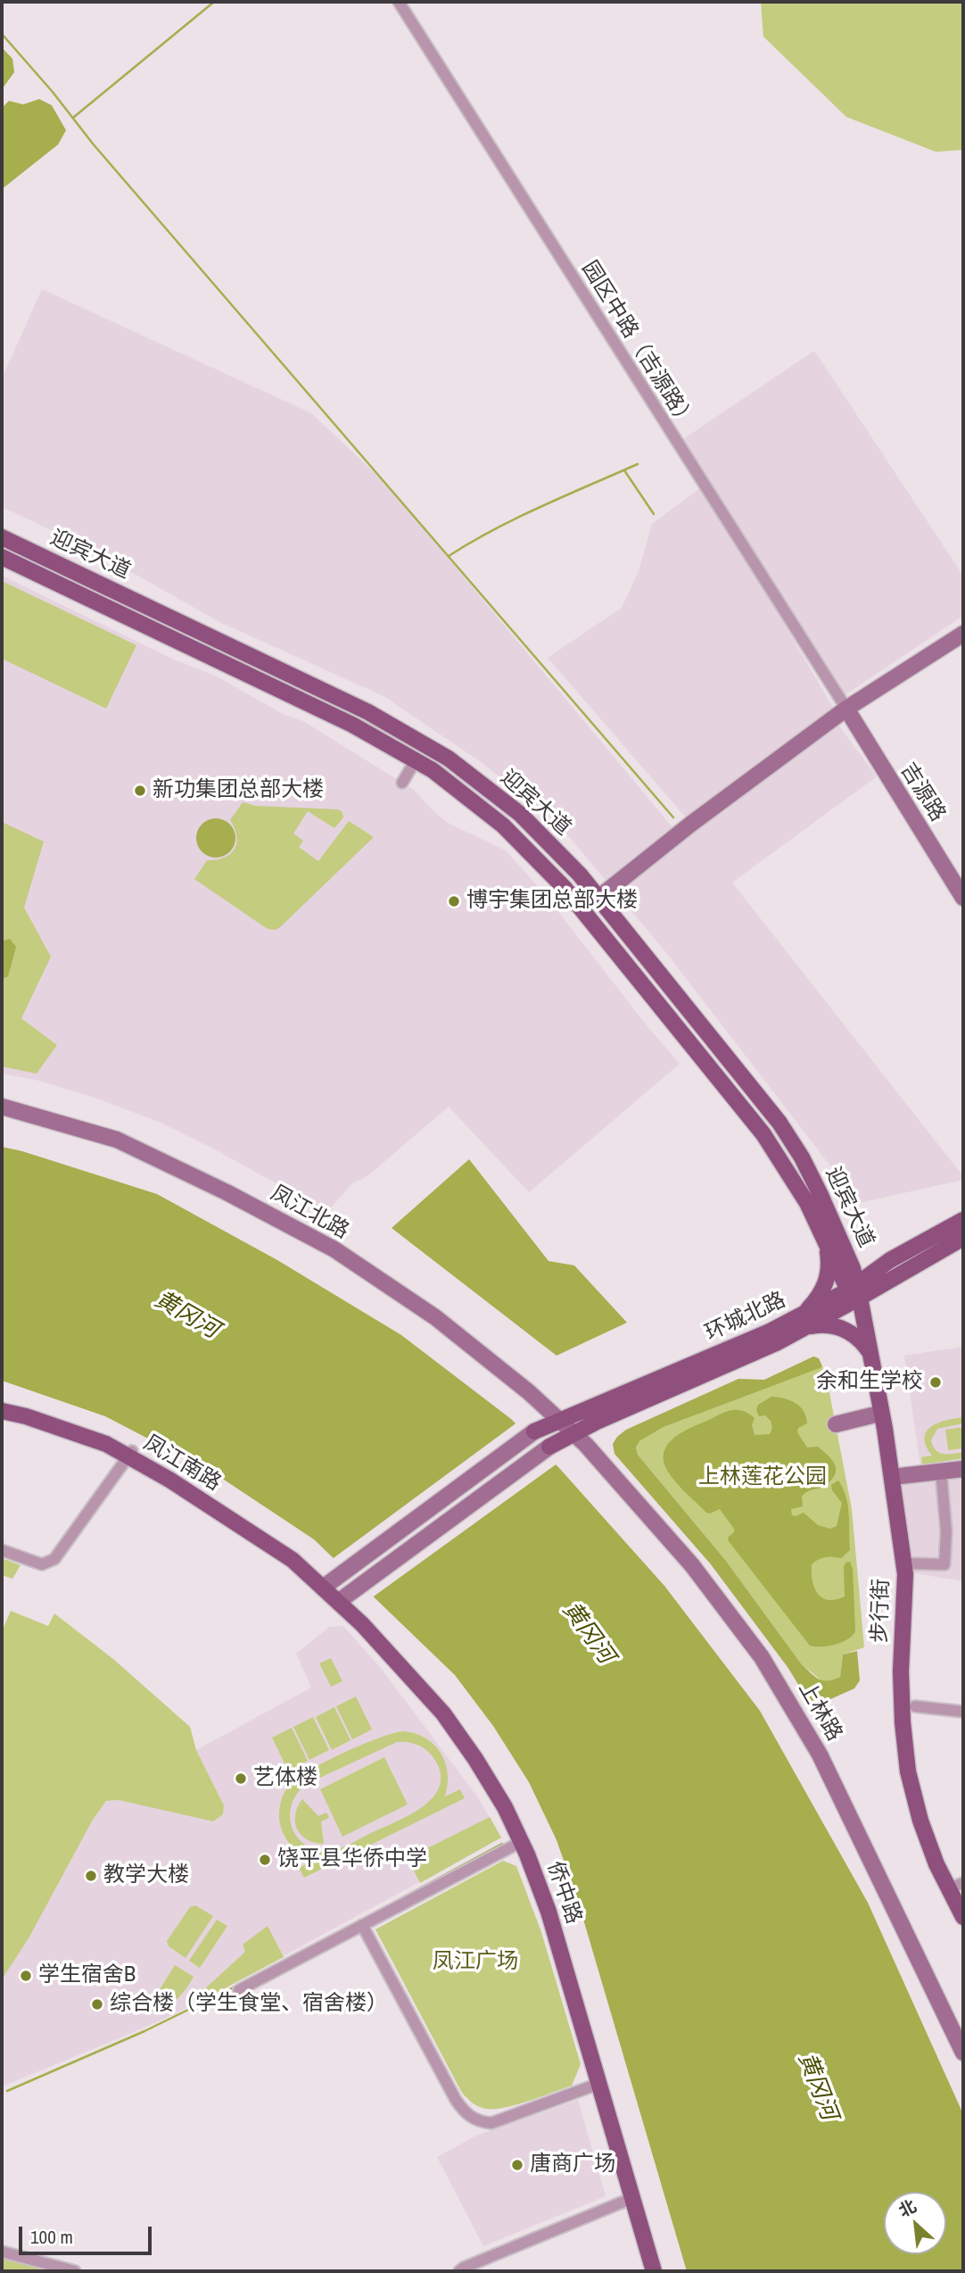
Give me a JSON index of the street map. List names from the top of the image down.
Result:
{
  "streets": {
    "main road": [
      "迎宾大道",
      "吉源路",
      "凤江北路",
      "环城北路",
      "凤江南路",
      "步行街",
      "上林路",
      "侨中路"
    ],
    "street": ["园区中路（吉源路）"]
  },
  "crossings": [
    ["园区中路（吉源路）", "吉源路"],
    ["迎宾大道", "环城北路"],
    ["迎宾大道", "步行街"],
    ["凤江北路", "环城北路"],
    ["凤江北路", "上林路"],
    ["环城北路", "凤江南路"],
    ["环城北路", "步行街"],
    ["环城北路", "上林路"],
    ["环城北路", "侨中路"],
    ["凤江南路", "侨中路"]
  ],
  "water": ["黄冈河"],
  "parks": ["上林莲花公园", "凤江广场"],
  "places": [
    "新功集团总部大楼",
    "博宇集团总部大楼",
    "余和生学校",
    "艺体楼",
    "饶平县华侨中学",
    "教学大楼",
    "学生宿舍B",
    "综合楼（学生食堂、宿舍楼）",
    "唐商广场"
  ],
  "scale_bar": "100 m",
  "north": "top left"
}
